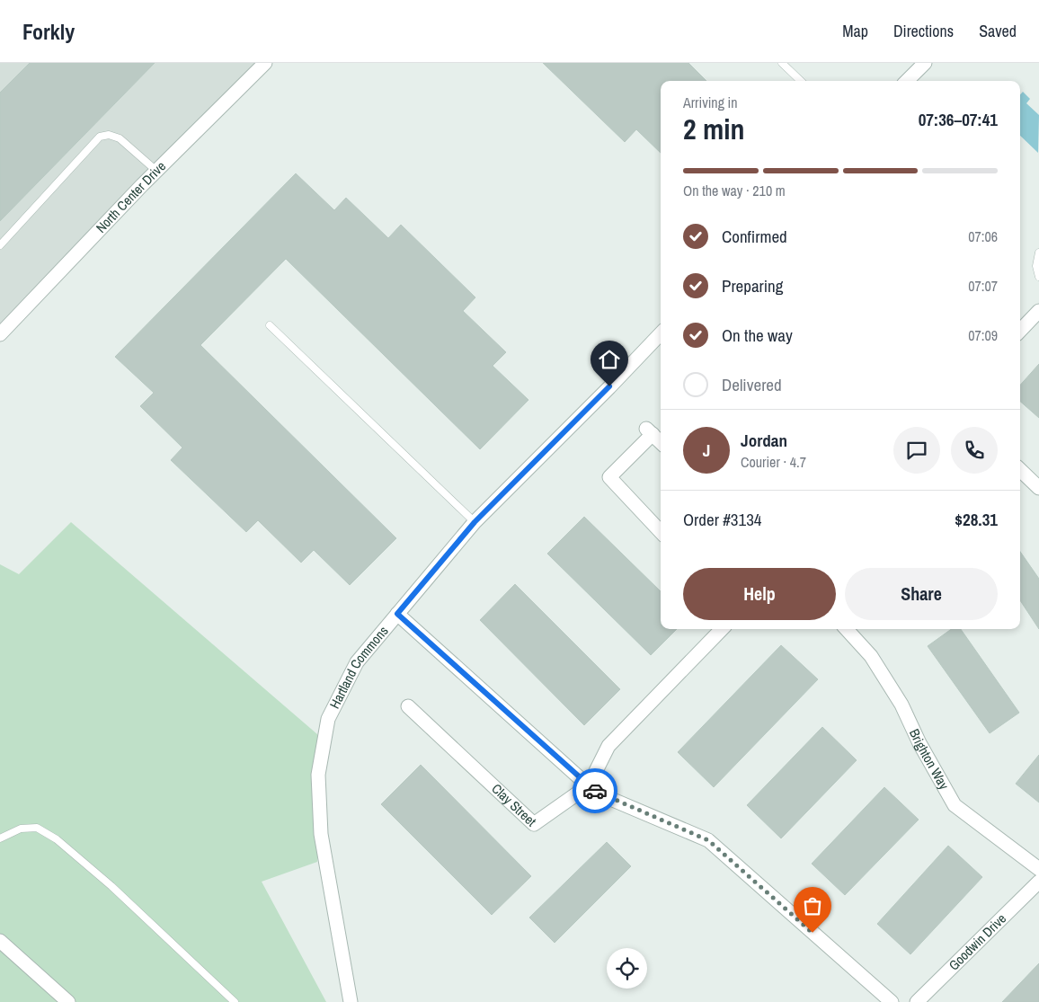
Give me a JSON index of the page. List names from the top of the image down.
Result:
{
  "streets": {
    "street": [
      "North Center Drive",
      "Hartland Commons",
      "Brighton Way",
      "Clay Street",
      "Goodwin Drive"
    ]
  },
  "page": {
    "header": "Forkly",
    "nav": ["Map", "Directions", "Saved"],
    "heading": ["2 min", "Arriving in", "07:36–07:41"],
    "panel": [
      "Jordan",
      "Courier · 4.7",
      "Order #3134",
      "$28.31"
    ],
    "bar": "On the way · 210 m",
    "list": [
      ["Confirmed", "07:06"],
      ["Preparing", "07:07"],
      ["On the way", "07:09"],
      "Delivered"
    ],
    "round": "J",
    "buttons": ["Help", "Share"]
  }
}
